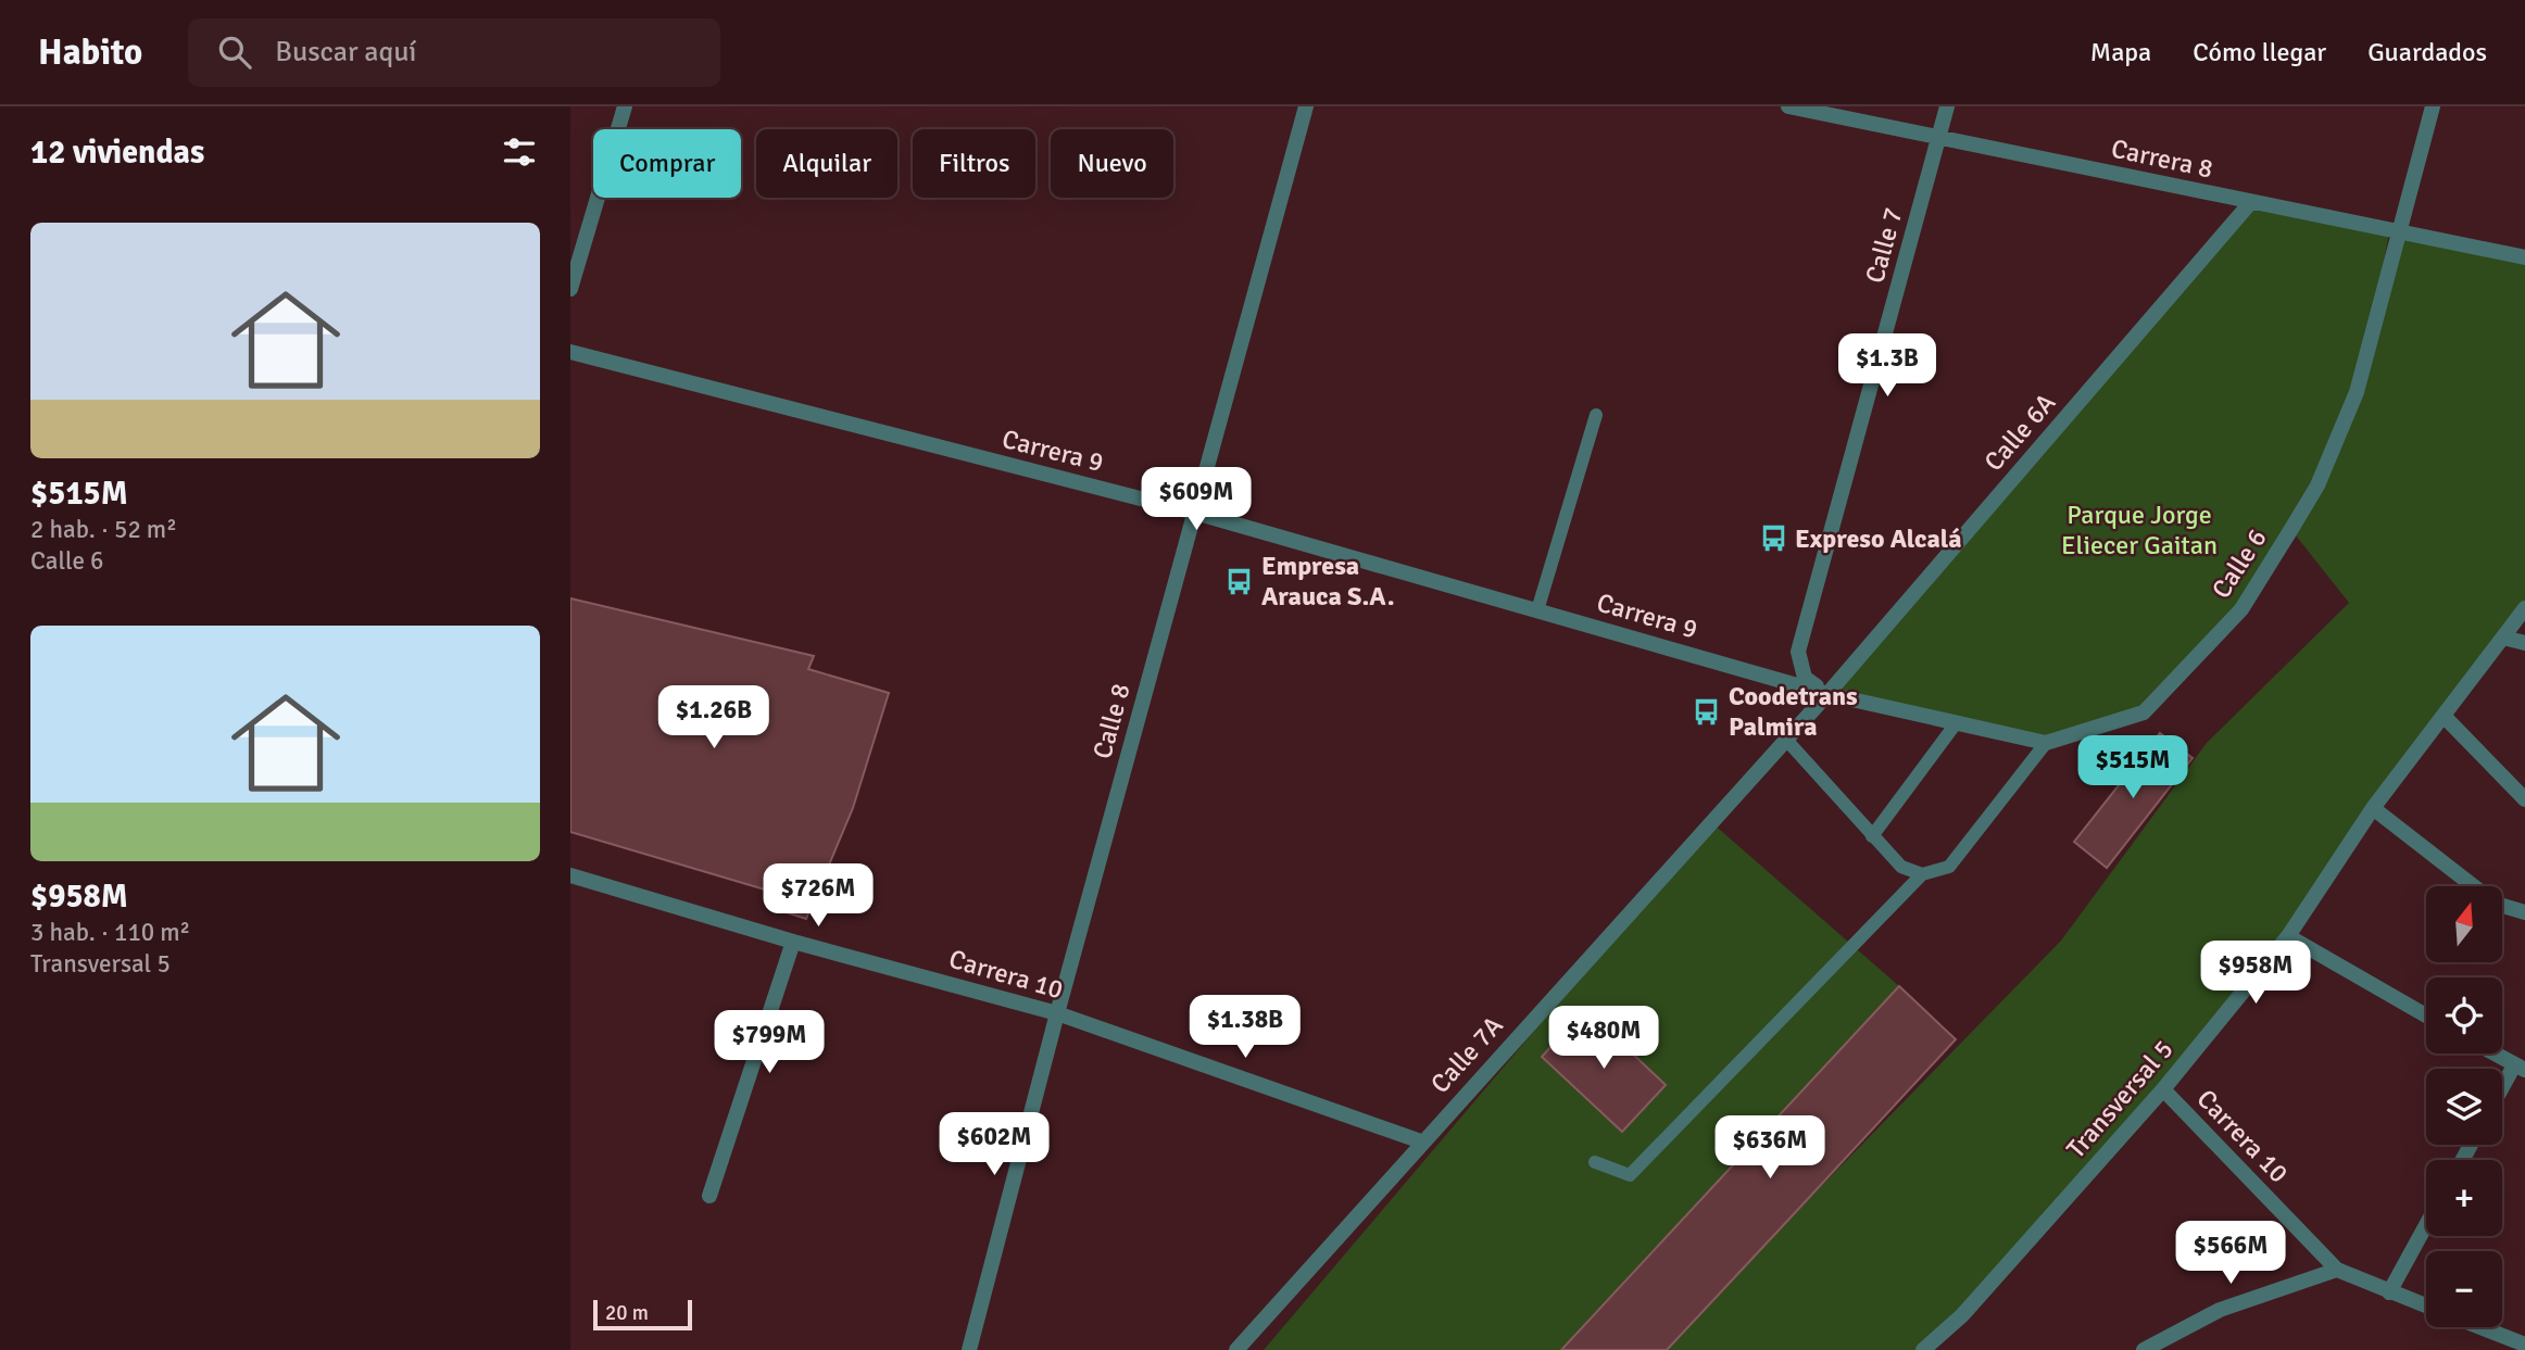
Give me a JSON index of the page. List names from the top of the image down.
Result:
{
  "streets": {
    "street": [
      "Carrera 8",
      "Calle 7",
      "Calle 6A",
      "Carrera 9",
      "Calle 6",
      "Calle 8",
      "Carrera 10",
      "Calle 7A",
      "Transversal 5"
    ]
  },
  "crossings": [
    ["Carrera 8", "Calle 7"],
    ["Carrera 8", "Calle 6A"],
    ["Carrera 8", "Calle 6"],
    ["Calle 7", "Calle 6A"],
    ["Calle 7", "Carrera 9"],
    ["Calle 7", "Calle 7A"],
    ["Calle 6A", "Carrera 9"],
    ["Calle 6A", "Calle 7A"],
    ["Carrera 9", "Calle 8"],
    ["Carrera 9", "Calle 7A"],
    ["Calle 8", "Carrera 10"],
    ["Carrera 10", "Calle 7A"],
    ["Carrera 10", "Transversal 5"]
  ],
  "parks": ["Parque Jorge Eliecer Gaitan"],
  "places": {
    "bus stop": ["Expreso Alcalá", "Empresa Arauca S.A.", "Coodetrans Palmira"]
  },
  "scale_bar": "20 m",
  "north": "top",
  "page": {
    "header": "Habito",
    "search": "Buscar aquí",
    "nav": ["Mapa", "Cómo llegar", "Guardados"],
    "heading": "12 viviendas",
    "chip": [
      "Comprar",
      "Alquilar",
      "Filtros",
      "Nuevo"
    ],
    "list": [
      {
        "name": "$515M",
        "note": "2 hab. · 52 m² · Calle 6"
      },
      {
        "name": "$958M",
        "note": "3 hab. · 110 m² · Transversal 5"
      }
    ],
    "price": [
      "$1.3B",
      "$609M",
      "$1.26B",
      "$515M",
      "$726M",
      "$958M",
      "$1.38B",
      "$480M",
      "$799M",
      "$602M",
      "$636M",
      "$566M"
    ],
    "map_buttons": ["+", "−"],
    "scale": "20 m"
  }
}
